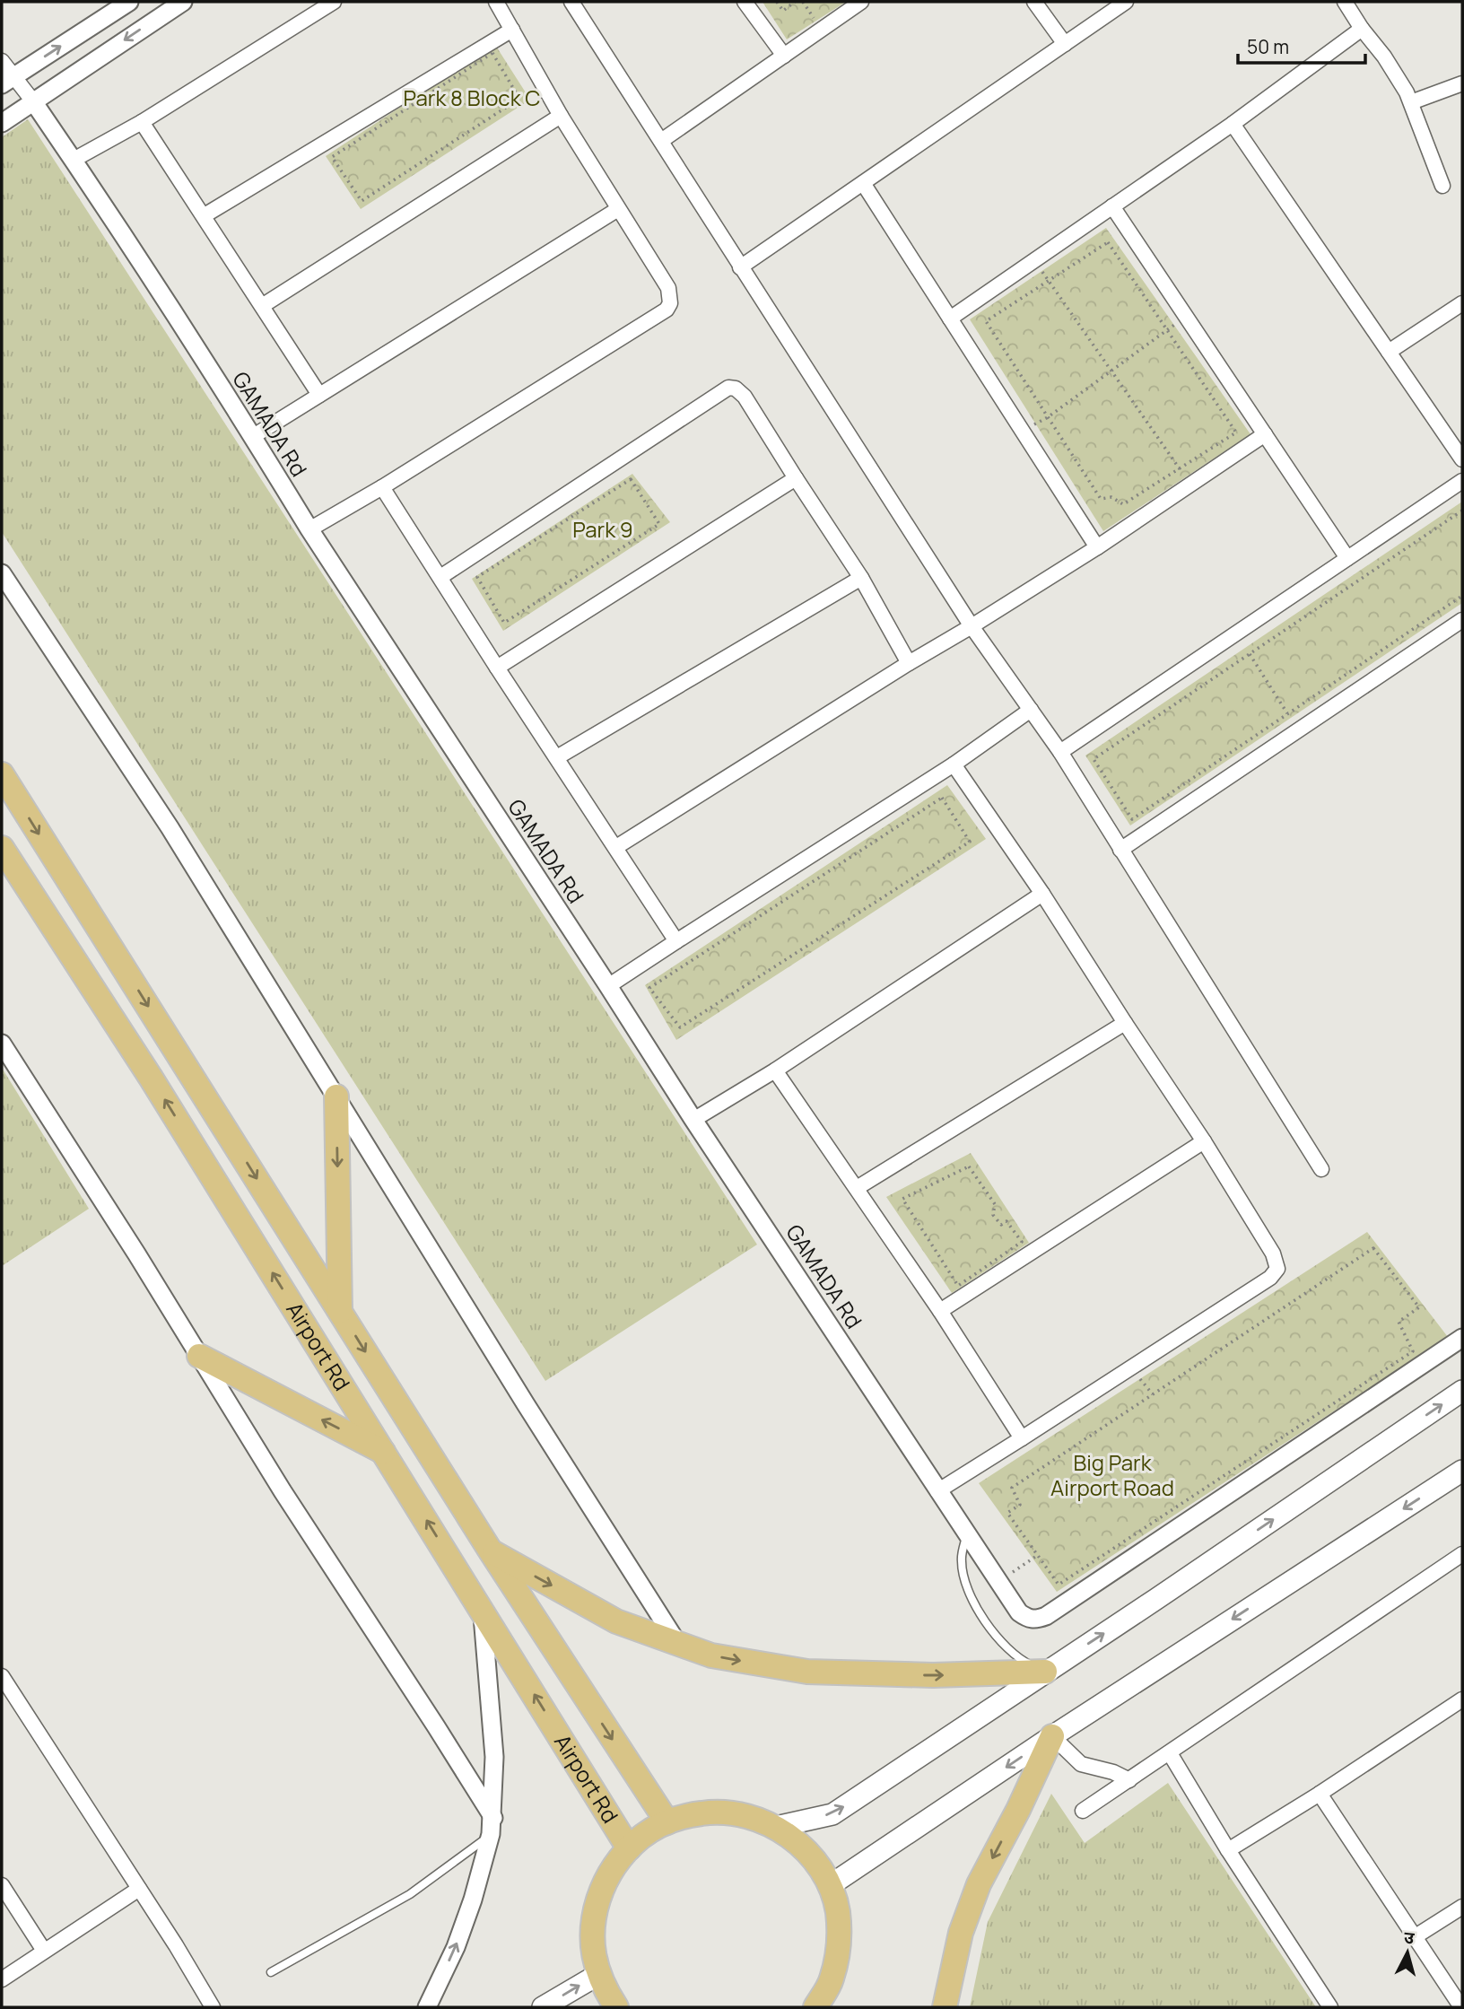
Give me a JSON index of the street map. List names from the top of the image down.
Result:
{
  "streets": {
    "main road": ["Airport Rd"],
    "street": ["GAMADA Rd"]
  },
  "parks": ["Park 8 Block C", "Park 9", "Big Park Airport Road"],
  "scale_bar": "50 m",
  "north": "top"
}
